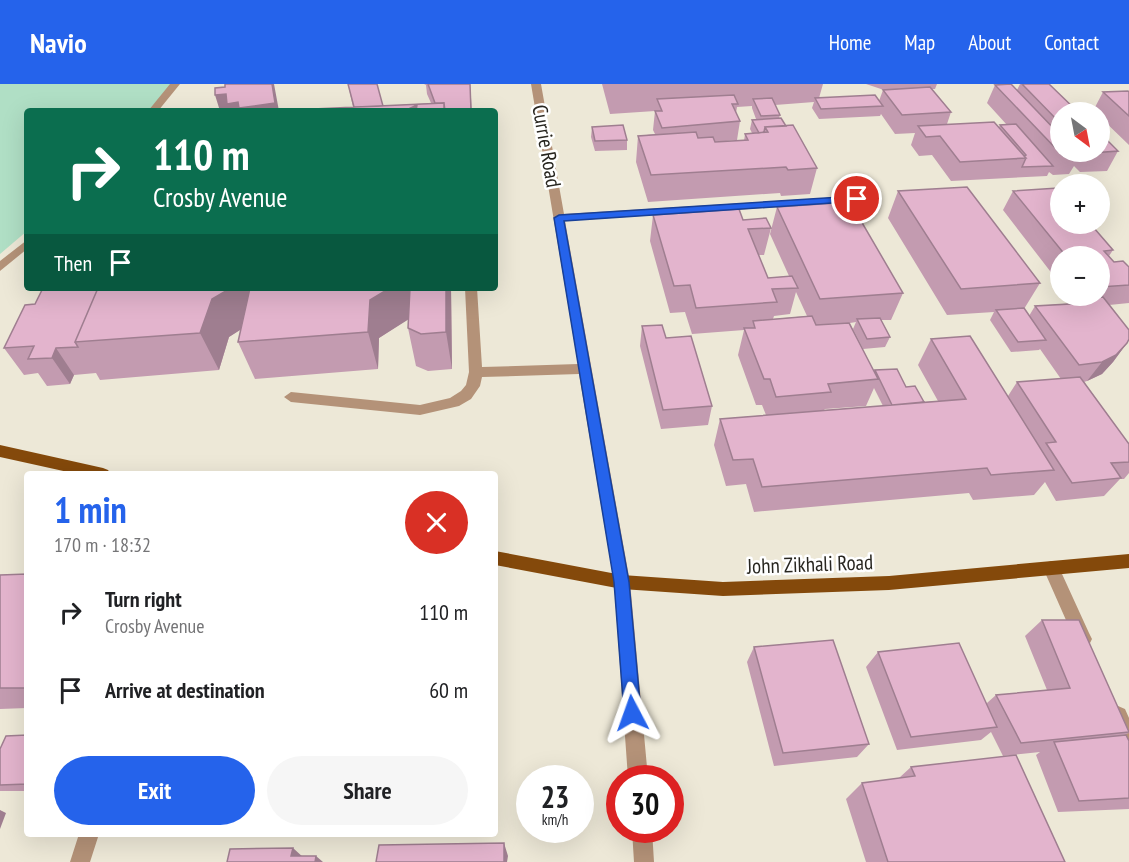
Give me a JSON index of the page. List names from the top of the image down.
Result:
{
  "streets": {
    "main road": ["John Zikhali Road"],
    "street": ["Currie Road"]
  },
  "crossings": [
    ["Currie Road", "John Zikhali Road"]
  ],
  "north": "bottom right",
  "page": {
    "header": "Navio",
    "nav": [
      "Home",
      "Map",
      "About",
      "Contact"
    ],
    "map_buttons": ["+", "−"],
    "turn": ["110 m", "Crosby Avenue"],
    "then": "Then",
    "heading": ["1 min", "170 m · 18:32"],
    "list": [
      {
        "name": "Turn right",
        "note": "Crosby Avenue",
        "value": "110 m"
      },
      {
        "name": "Arrive at destination",
        "value": "60 m"
      }
    ],
    "buttons": ["Exit", "Share"],
    "speed": "23 km/h",
    "limit": "30"
  }
}
